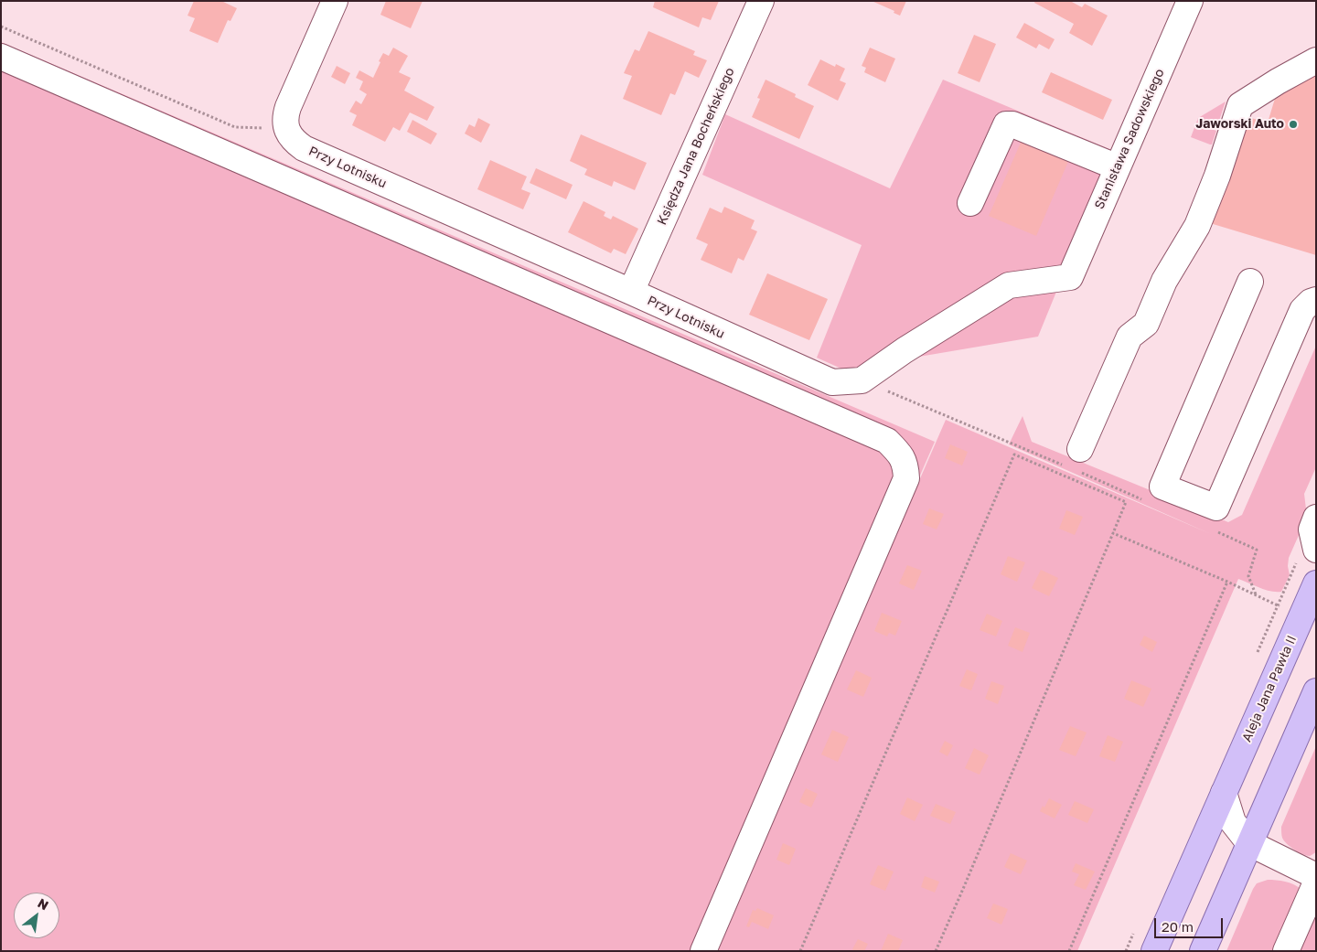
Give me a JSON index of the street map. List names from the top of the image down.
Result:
{
  "streets": {
    "main road": ["Aleja Jana Pawła II"],
    "street": ["Stanisława Sadowskiego", "Księdza Jana Bocheńskiego", "Przy Lotnisku"]
  },
  "crossings": [
    ["Stanisława Sadowskiego", "Przy Lotnisku"],
    ["Księdza Jana Bocheńskiego", "Przy Lotnisku"]
  ],
  "places": ["Jaworski Auto"],
  "scale_bar": "20 m",
  "north": "top right"
}
